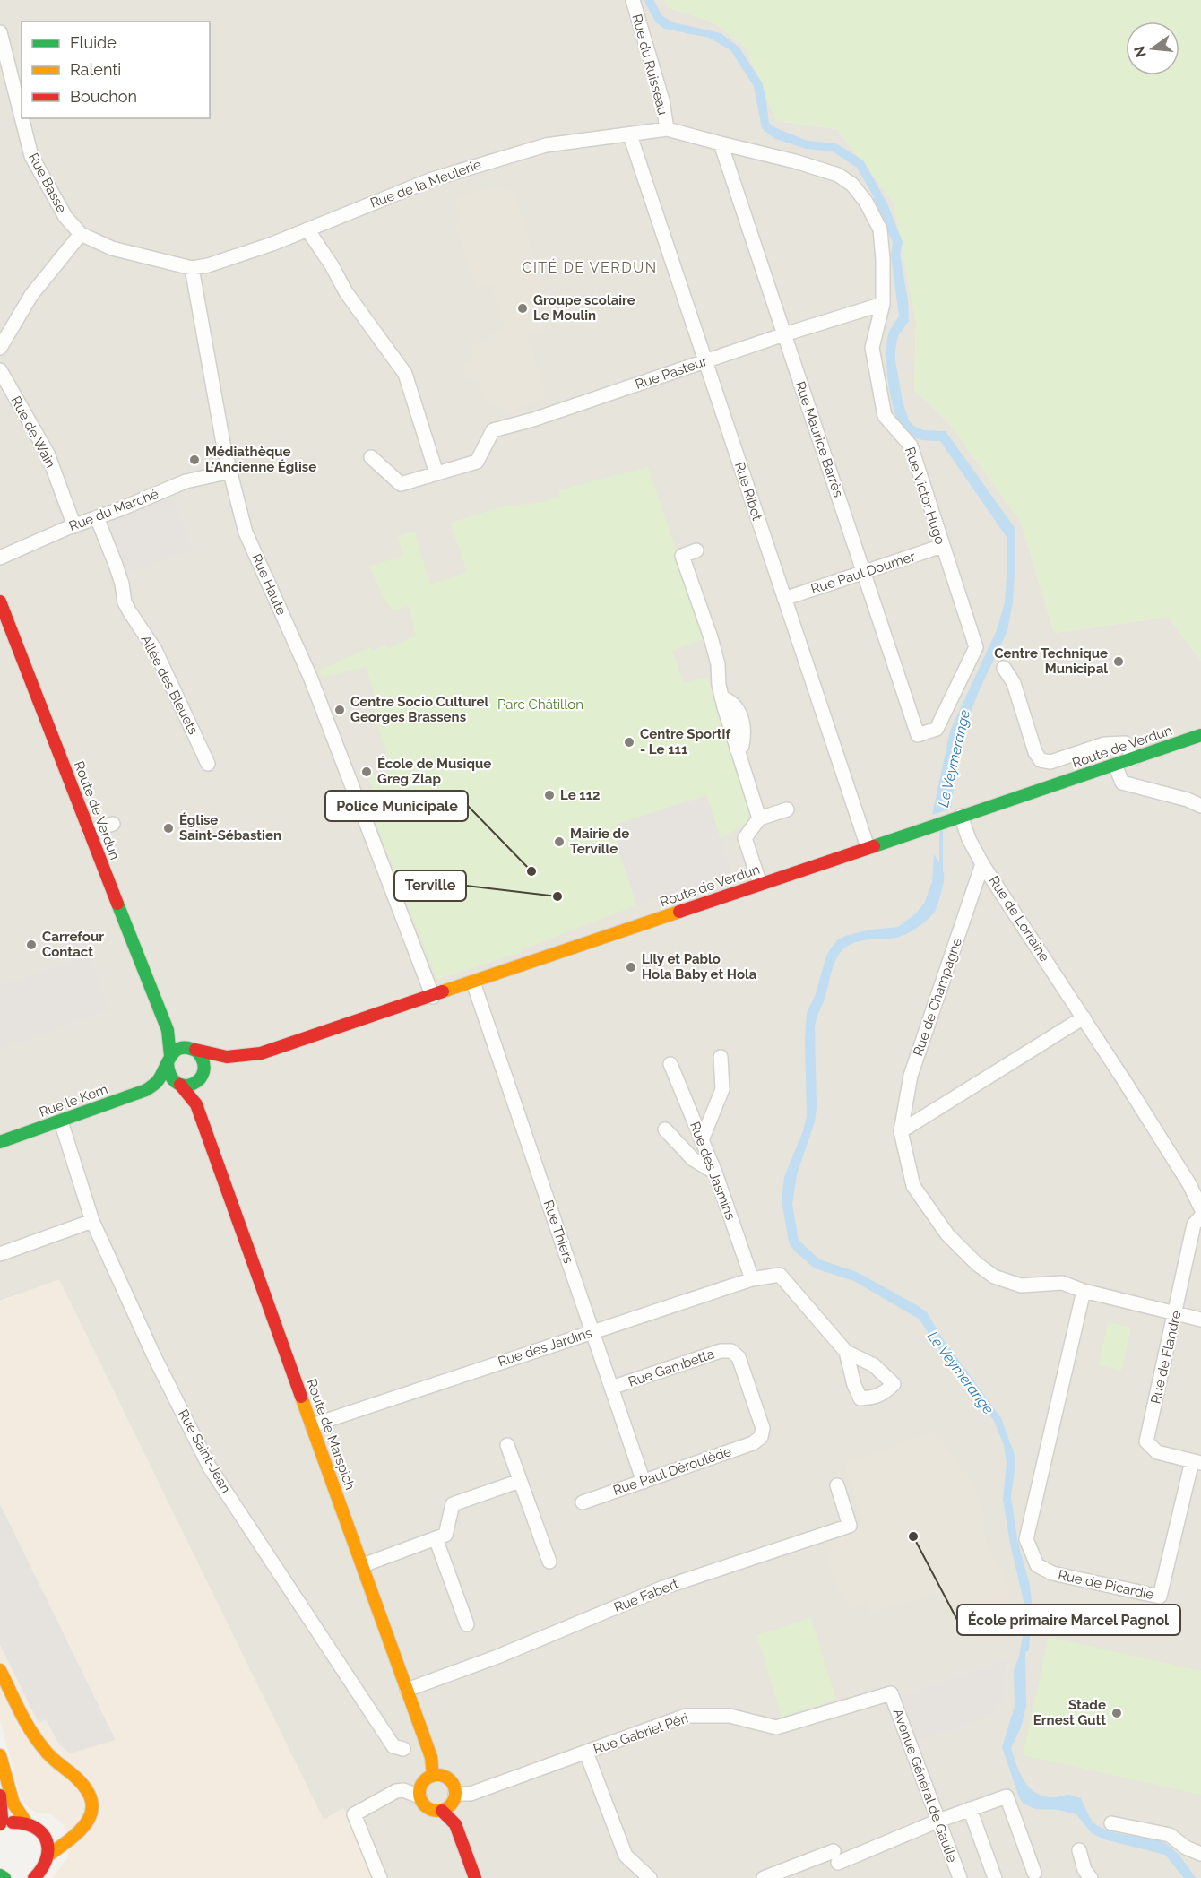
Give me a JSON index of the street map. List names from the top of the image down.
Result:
{
  "streets": {
    "main road": ["Route de Verdun", "Rue le Kem", "Route de Marspich"],
    "street": [
      "Rue du Ruisseau",
      "Rue Basse",
      "Rue de la Meulerie",
      "Rue Pasteur",
      "Rue de Wain",
      "Rue Maurice Barrès",
      "Rue Ribot",
      "Rue Victor Hugo",
      "Rue du Marché",
      "Rue Paul Doumer",
      "Rue Haute",
      "Allée des Bleuets",
      "Rue de Lorraine",
      "Rue de Champagne",
      "Rue des Jasmins",
      "Rue Thiers",
      "Rue des Jardins",
      "Rue de Flandre",
      "Rue Gambetta",
      "Rue Saint-Jean",
      "Rue Paul Dèroulède",
      "Rue de Picardie",
      "Rue Fabert",
      "Rue Gabriel Péri",
      "Avenue Général de Gaulle"
    ]
  },
  "crossings": [
    ["Rue du Ruisseau", "Rue de la Meulerie"],
    ["Rue du Ruisseau", "Rue Victor Hugo"],
    ["Rue de la Meulerie", "Rue Ribot"],
    ["Rue de la Meulerie", "Rue Victor Hugo"],
    ["Rue de la Meulerie", "Rue Haute"],
    ["Rue Pasteur", "Rue Maurice Barrès"],
    ["Rue Pasteur", "Rue Ribot"],
    ["Rue Pasteur", "Rue Victor Hugo"],
    ["Rue de Wain", "Rue du Marché"],
    ["Rue Maurice Barrès", "Rue Victor Hugo"],
    ["Rue Maurice Barrès", "Rue Paul Doumer"],
    ["Rue Ribot", "Rue Paul Doumer"],
    ["Rue Ribot", "Route de Verdun"],
    ["Rue Victor Hugo", "Rue Paul Doumer"],
    ["Rue du Marché", "Rue Haute"],
    ["Rue du Marché", "Allée des Bleuets"],
    ["Rue Haute", "Route de Verdun"],
    ["Route de Verdun", "Rue de Lorraine"],
    ["Route de Verdun", "Rue le Kem"],
    ["Route de Verdun", "Rue Thiers"],
    ["Route de Verdun", "Route de Marspich"],
    ["Rue de Lorraine", "Rue de Champagne"],
    ["Rue de Champagne", "Rue de Flandre"],
    ["Rue de Champagne", "Rue de Picardie"],
    ["Rue le Kem", "Route de Marspich"],
    ["Rue le Kem", "Rue Saint-Jean"],
    ["Rue des Jasmins", "Rue des Jardins"],
    ["Rue Thiers", "Rue des Jardins"],
    ["Rue Thiers", "Rue Gambetta"],
    ["Rue Thiers", "Rue Paul Dèroulède"],
    ["Rue des Jardins", "Route de Marspich"],
    ["Rue de Flandre", "Rue de Picardie"],
    ["Rue Gambetta", "Rue Paul Dèroulède"],
    ["Route de Marspich", "Rue Fabert"],
    ["Route de Marspich", "Rue Gabriel Péri"],
    ["Rue Gabriel Péri", "Avenue Général de Gaulle"]
  ],
  "districts": ["CITÉ DE VERDUN"],
  "water": ["Le Veymerange"],
  "parks": ["Parc Châtillon"],
  "places": [
    "Groupe scolaire Le Moulin",
    "Médiathèque L'Ancienne Église",
    "Centre Technique Municipal",
    "Centre Socio Culturel Georges Brassens",
    "Centre Sportif - Le 111",
    "École de Musique Greg Zlap",
    "Le 112",
    "Église Saint-Sébastien",
    "Mairie de Terville",
    "Police Municipale",
    "Terville",
    "Carrefour Contact",
    "Lily et Pablo Hola Baby et Hola",
    "École primaire Marcel Pagnol",
    "Stade Ernest Gutt"
  ],
  "legend": ["Fluide", "Ralenti", "Bouchon"],
  "north": "left"
}
